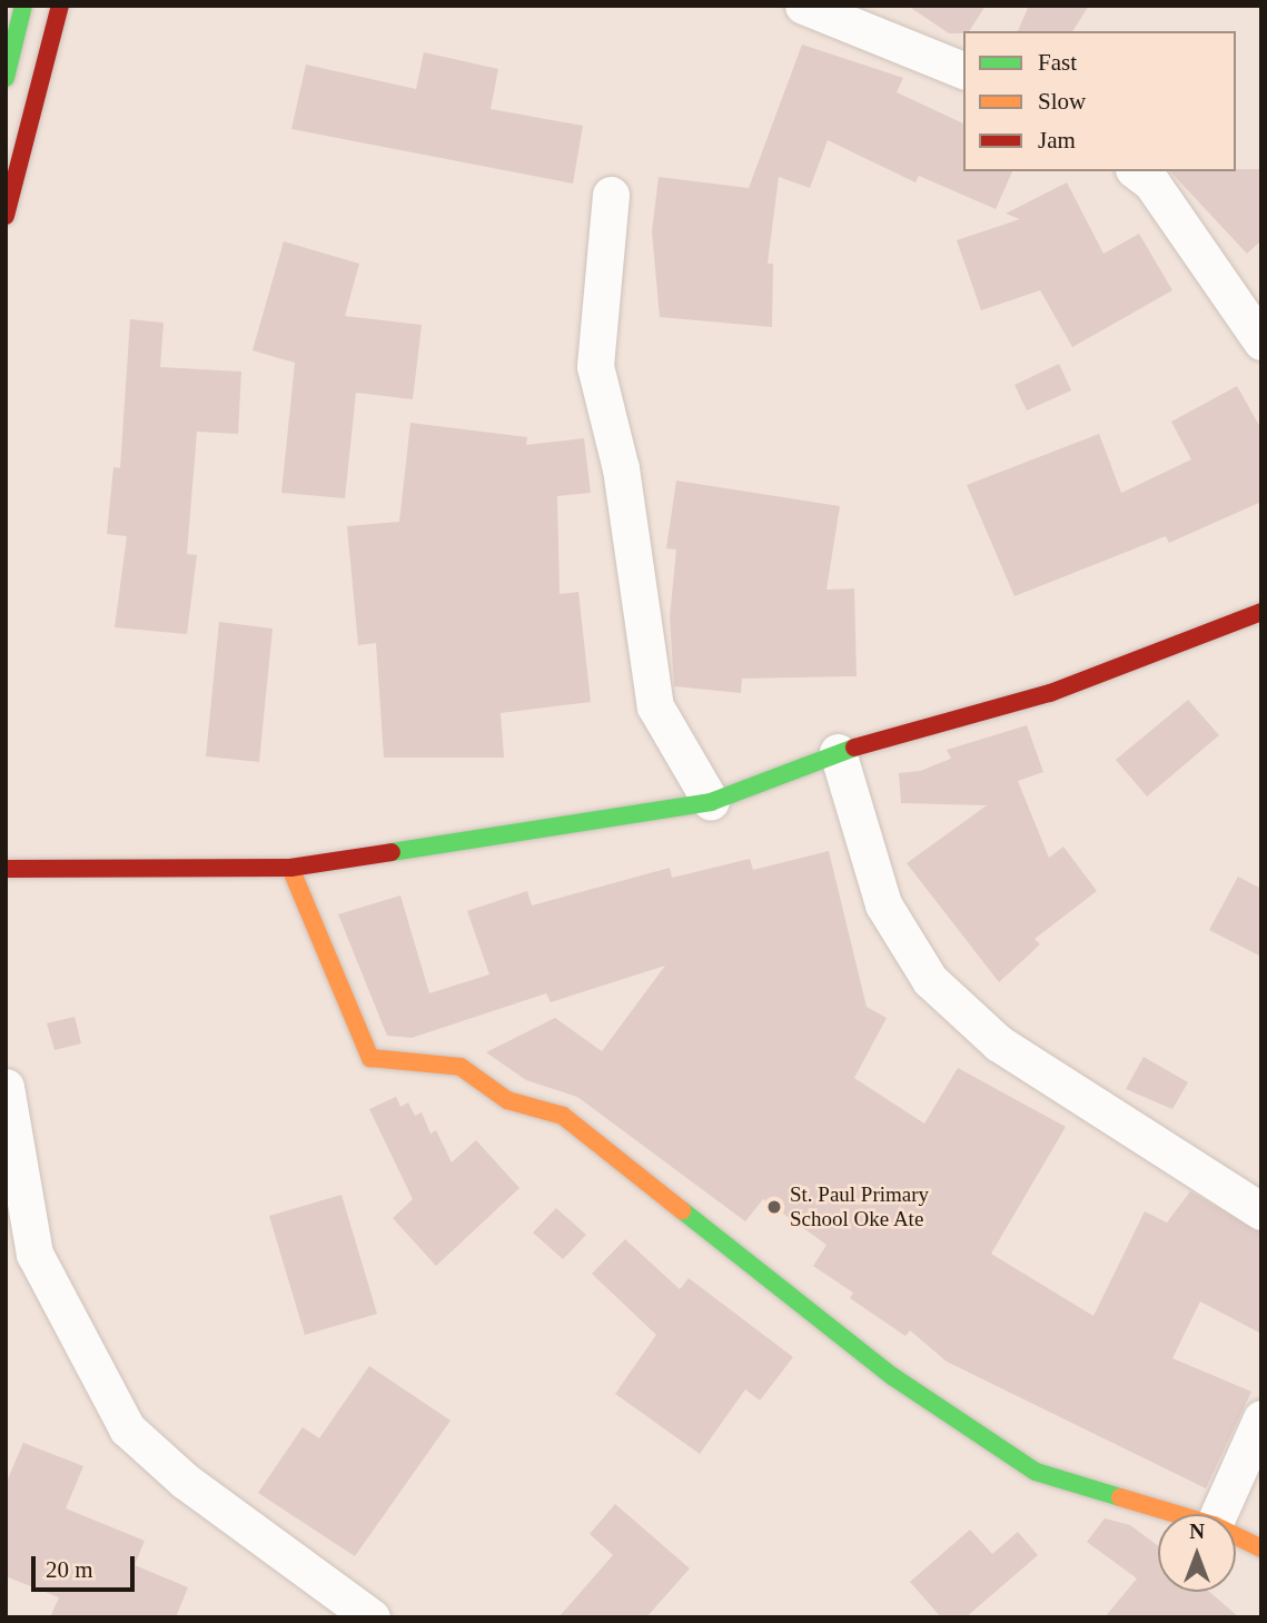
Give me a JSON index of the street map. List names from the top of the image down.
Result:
{
  "places": ["St. Paul Primary School Oke Ate"],
  "legend": ["Fast", "Slow", "Jam"],
  "scale_bar": "20 m",
  "north": "top"
}
